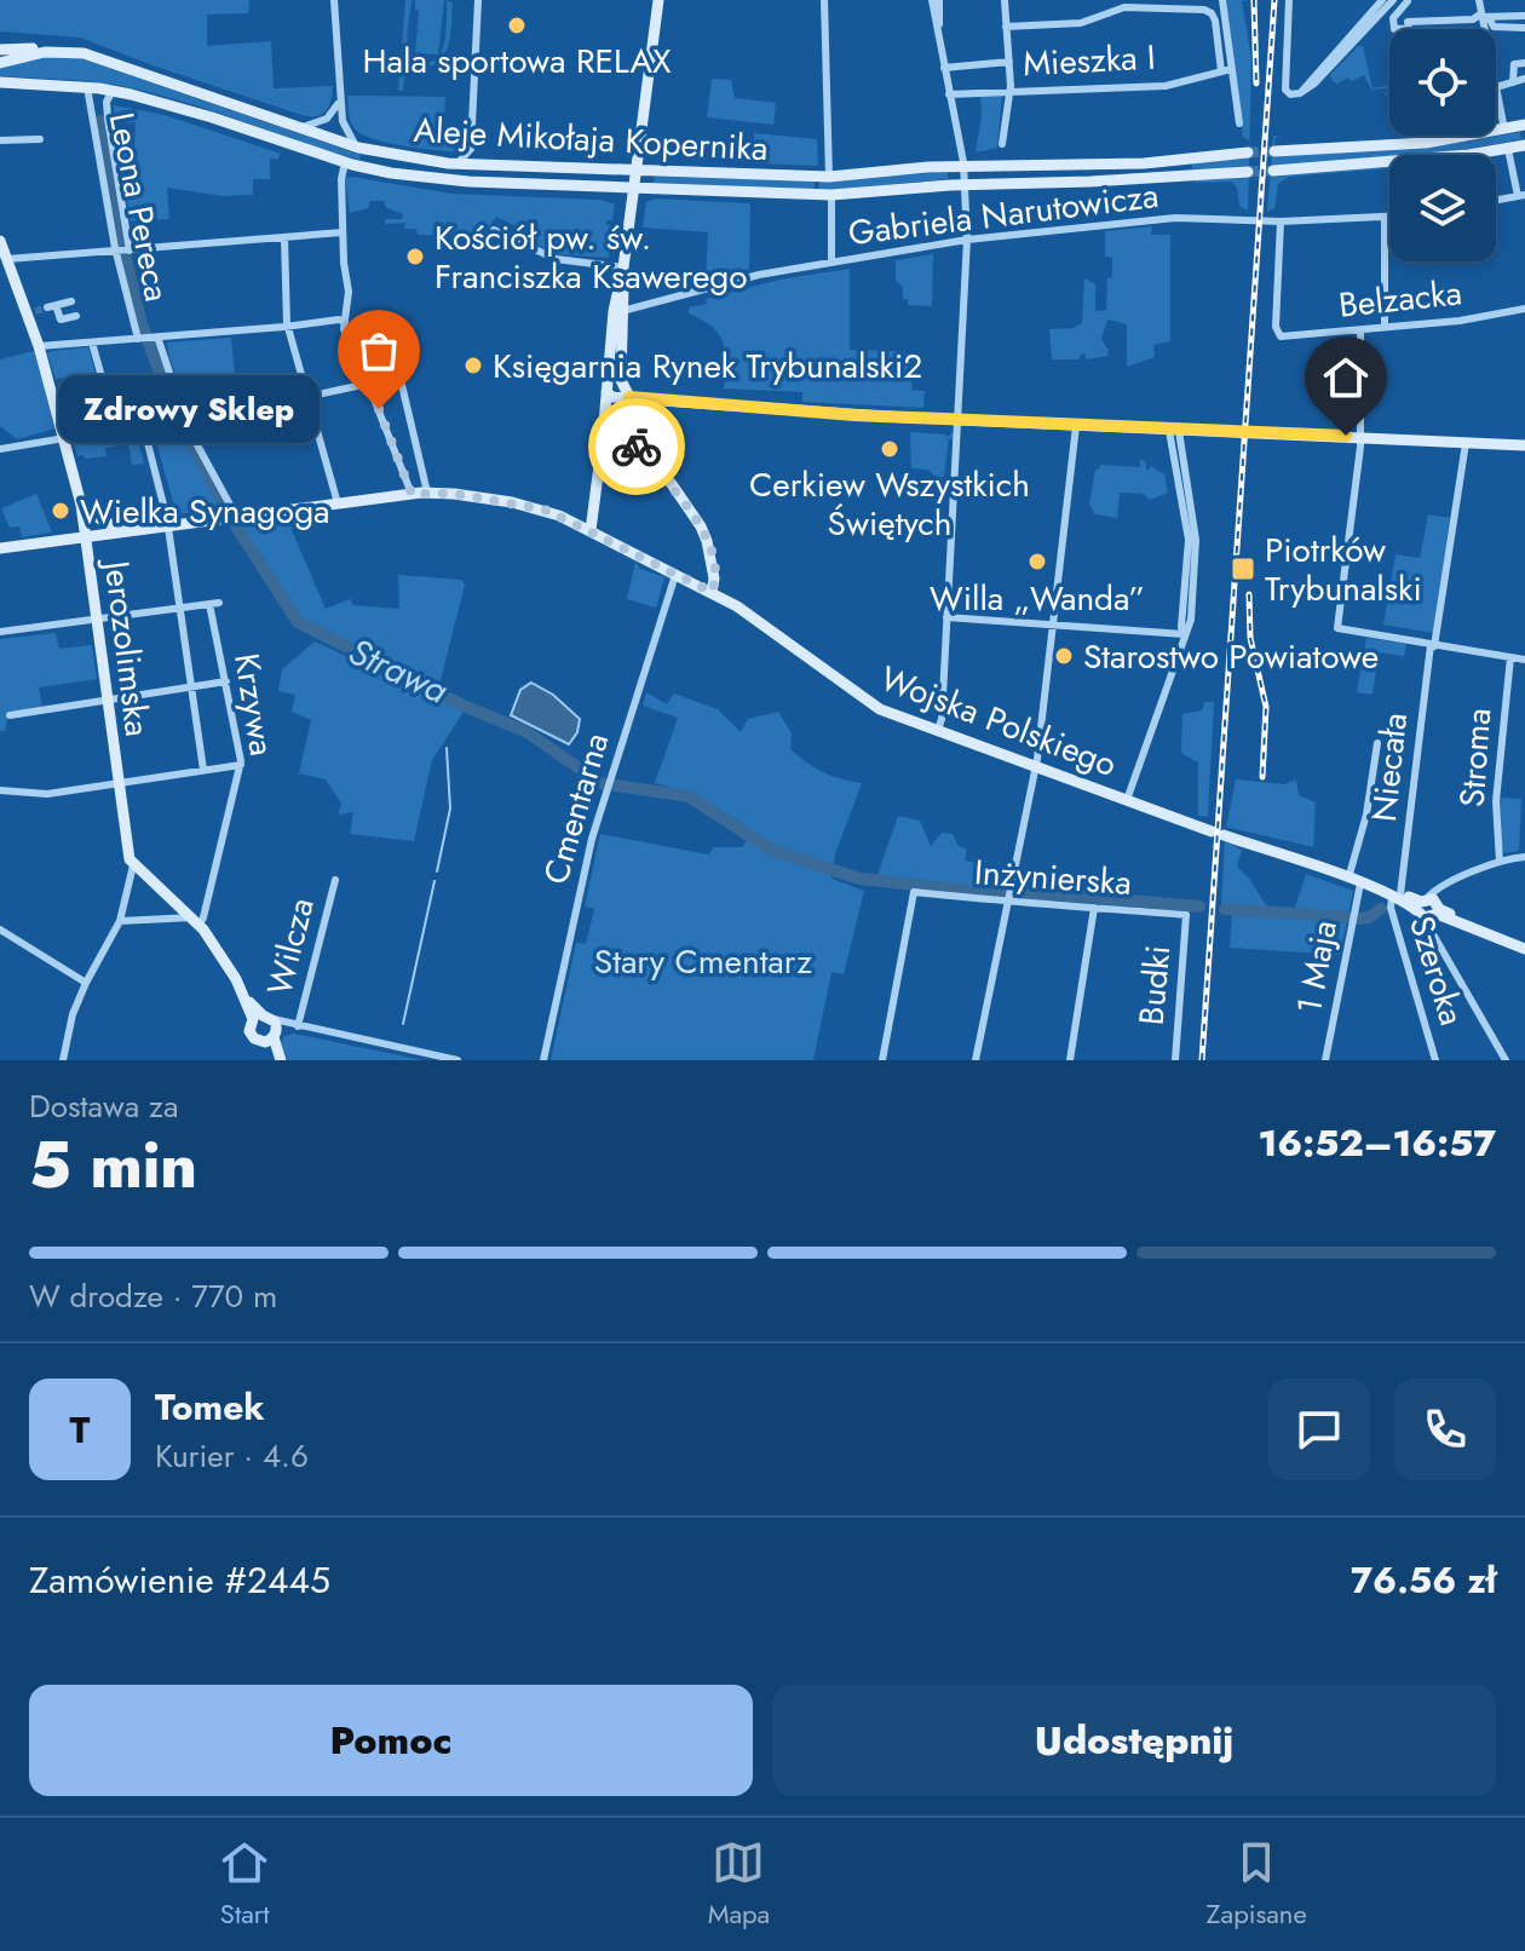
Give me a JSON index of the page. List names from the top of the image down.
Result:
{
  "streets": {
    "street": [
      "Mieszka I",
      "Aleje Mikołaja Kopernika",
      "Leona Pereca",
      "Gabriela Narutowicza",
      "Belzacka",
      "Jerozolimska",
      "Krzywa",
      "Wojska Polskiego",
      "Stroma",
      "Niecała",
      "Cmentarna",
      "Inżynierska",
      "Wilcza",
      "1 Maja",
      "Szeroka",
      "Budki"
    ]
  },
  "crossings": [
    ["Aleje Mikołaja Kopernika", "Leona Pereca"],
    ["Leona Pereca", "Wojska Polskiego"],
    ["Gabriela Narutowicza", "Belzacka"],
    ["Jerozolimska", "Wojska Polskiego"],
    ["Wojska Polskiego", "Cmentarna"],
    ["Niecała", "Szeroka"],
    ["Inżynierska", "Budki"]
  ],
  "water": ["Strawa"],
  "parks": ["Stary Cmentarz"],
  "places": {
    "other": [
      "Hala sportowa RELAX",
      "Kościół pw. św. Franciszka Ksawerego",
      "Księgarnia Rynek Trybunalski2",
      "Zdrowy Sklep",
      "Cerkiew Wszystkich Świętych",
      "Wielka Synagoga",
      "Willa „Wanda”",
      "Starostwo Powiatowe"
    ],
    "transit": ["Piotrków Trybunalski"]
  },
  "page": {
    "bubble": "Zdrowy Sklep",
    "heading": ["5 min", "Dostawa za", "16:52–16:57"],
    "panel": [
      "Tomek",
      "Kurier · 4.6",
      "Zamówienie #2445",
      "76.56 zł"
    ],
    "bar": "W drodze · 770 m",
    "round": "T",
    "buttons": ["Pomoc", "Udostępnij"],
    "tabs": ["Start", "Mapa", "Zapisane"]
  }
}
